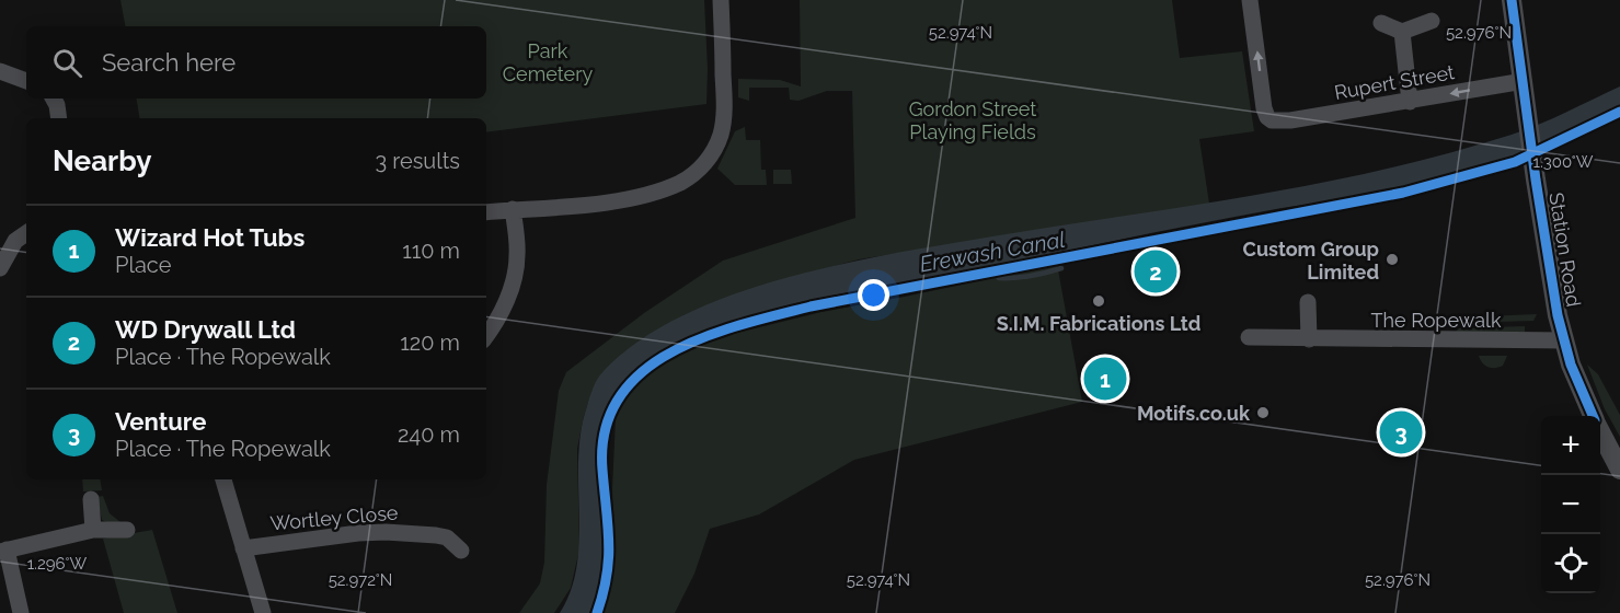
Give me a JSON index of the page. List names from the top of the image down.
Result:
{
  "streets": {
    "street": [
      "Rupert Street",
      "Station Road",
      "The Ropewalk",
      "Wortley Close"
    ]
  },
  "crossings": [
    ["Rupert Street", "Station Road"],
    ["Station Road", "The Ropewalk"]
  ],
  "water": ["Erewash Canal"],
  "parks": ["Park Cemetery", "Gordon Street Playing Fields"],
  "places": ["Custom Group Limited", "S.I.M. Fabrications Ltd", "Motifs.co.uk"],
  "page": {
    "search": "Search here",
    "heading": ["Nearby", "3 results"],
    "list": [
      {
        "mark": "1",
        "name": "Wizard Hot Tubs",
        "note": "Place",
        "value": "110 m"
      },
      {
        "mark": "2",
        "name": "WD Drywall Ltd",
        "note": "Place · The Ropewalk",
        "value": "120 m"
      },
      {
        "mark": "3",
        "name": "Venture",
        "note": "Place · The Ropewalk",
        "value": "240 m"
      }
    ],
    "pins": ["2", "1", "3"],
    "map_buttons": ["+", "−"]
  },
  "coordinates": [
    "52.974°N",
    "52.976°N",
    "1.300°W",
    "1.296°W",
    "52.972°N"
  ]
}
